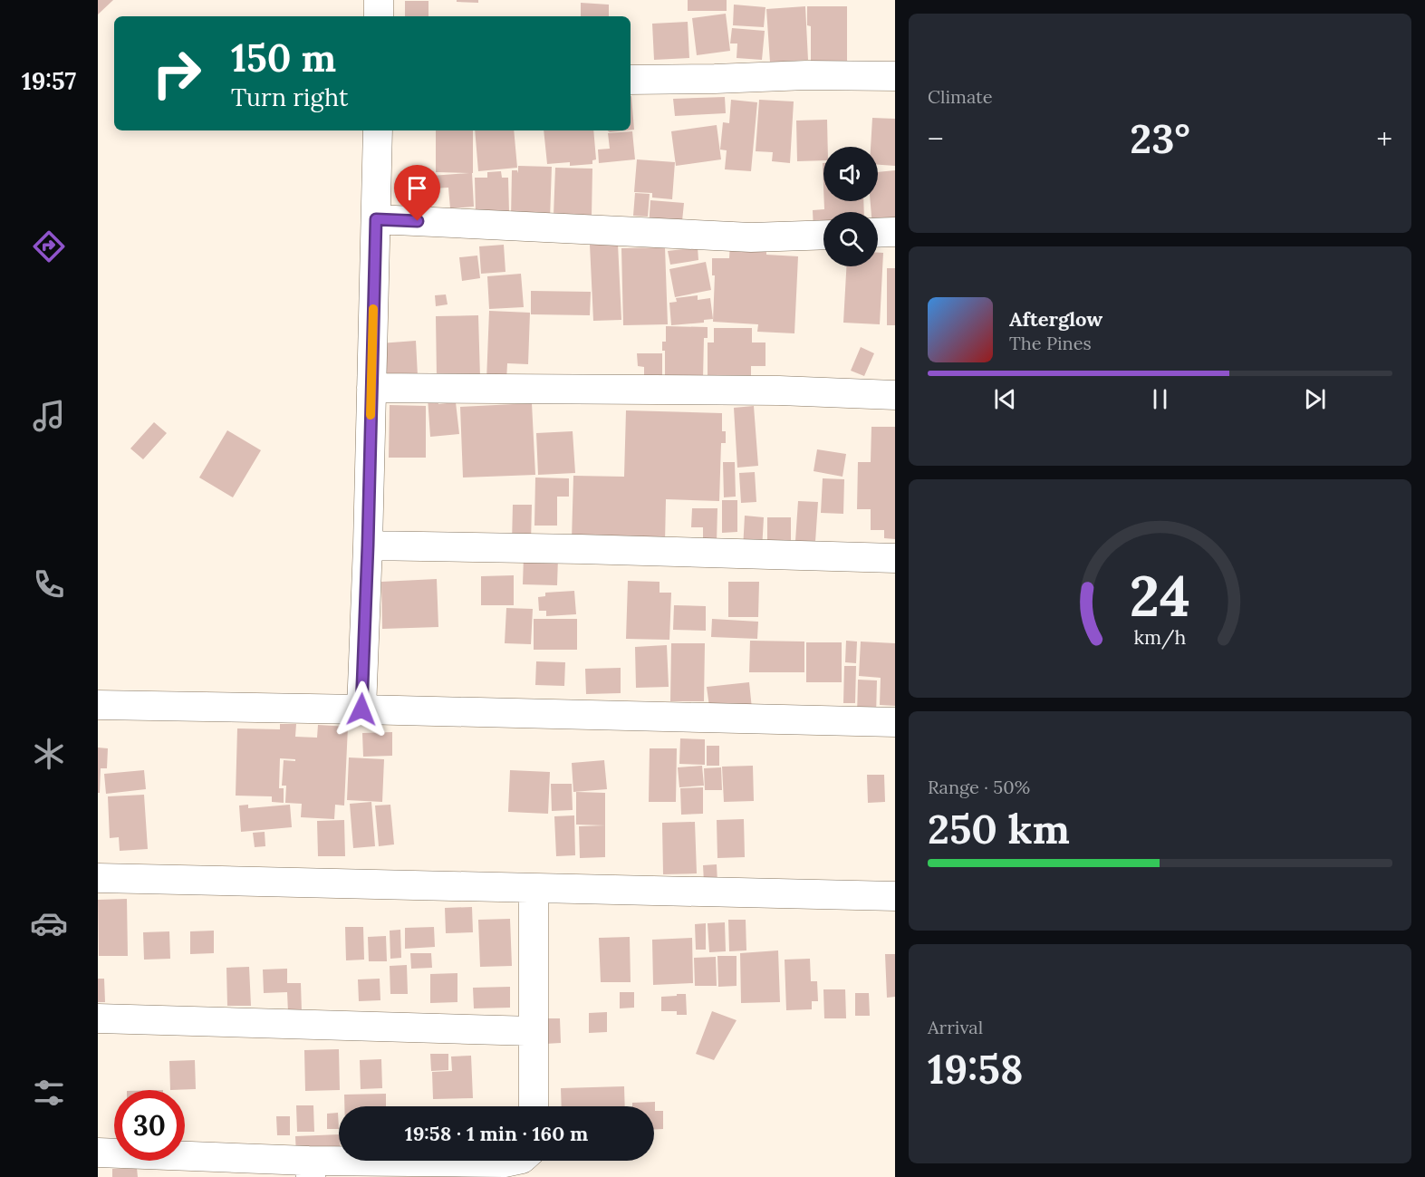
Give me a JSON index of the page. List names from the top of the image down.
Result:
{
  "page": {
    "tabs": "19:57",
    "tile": [
      "Climate",
      ["Range · 50%", "250 km"],
      ["Arrival", "19:58"]
    ],
    "turn": ["150 m", "Turn right"],
    "heat": ["−", "23°", "+"],
    "song": ["Afterglow", "The Pines"],
    "limit": "30",
    "trip": "19:58 · 1 min · 160 m",
    "gauge": ["24", "km/h"]
  }
}
